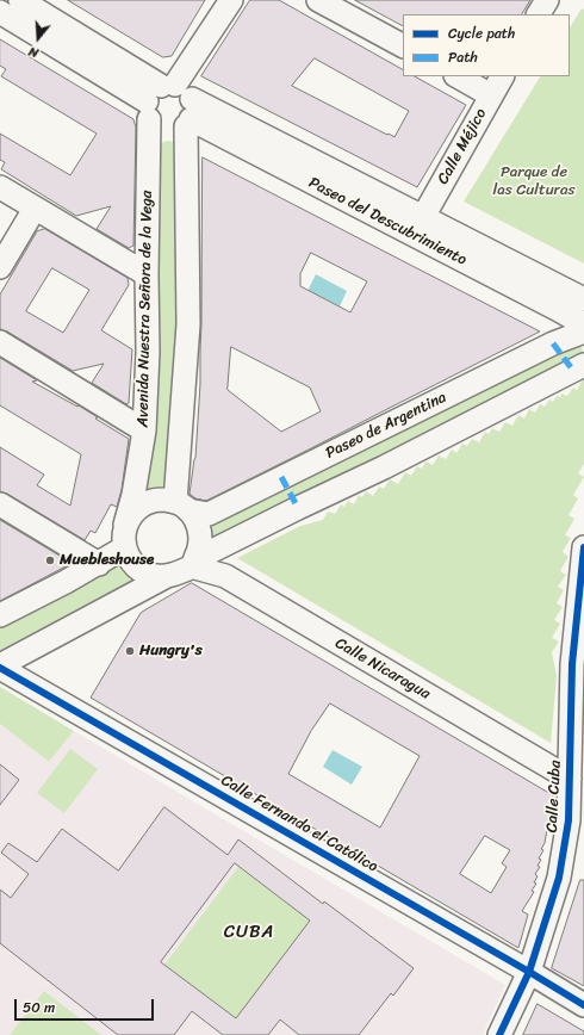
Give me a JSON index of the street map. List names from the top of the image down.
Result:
{
  "streets": {
    "street": [
      "Calle Méjico",
      "Paseo del Descubrimiento",
      "Avenida Nuestra Señora de la Vega",
      "Paseo de Argentina",
      "Calle Nicaragua",
      "Calle Cuba",
      "Calle Fernando el Católico"
    ]
  },
  "crossings": [
    ["Calle Méjico", "Paseo del Descubrimiento"],
    ["Paseo del Descubrimiento", "Avenida Nuestra Señora de la Vega"],
    ["Avenida Nuestra Señora de la Vega", "Paseo de Argentina"],
    ["Avenida Nuestra Señora de la Vega", "Calle Nicaragua"],
    ["Paseo de Argentina", "Calle Nicaragua"],
    ["Calle Nicaragua", "Calle Cuba"],
    ["Calle Cuba", "Calle Fernando el Católico"]
  ],
  "districts": ["CUBA"],
  "parks": ["Parque de las Culturas"],
  "places": ["Muebleshouse", "Hungry's"],
  "legend": ["Cycle path", "Path"],
  "scale_bar": "50 m",
  "north": "bottom"
}
